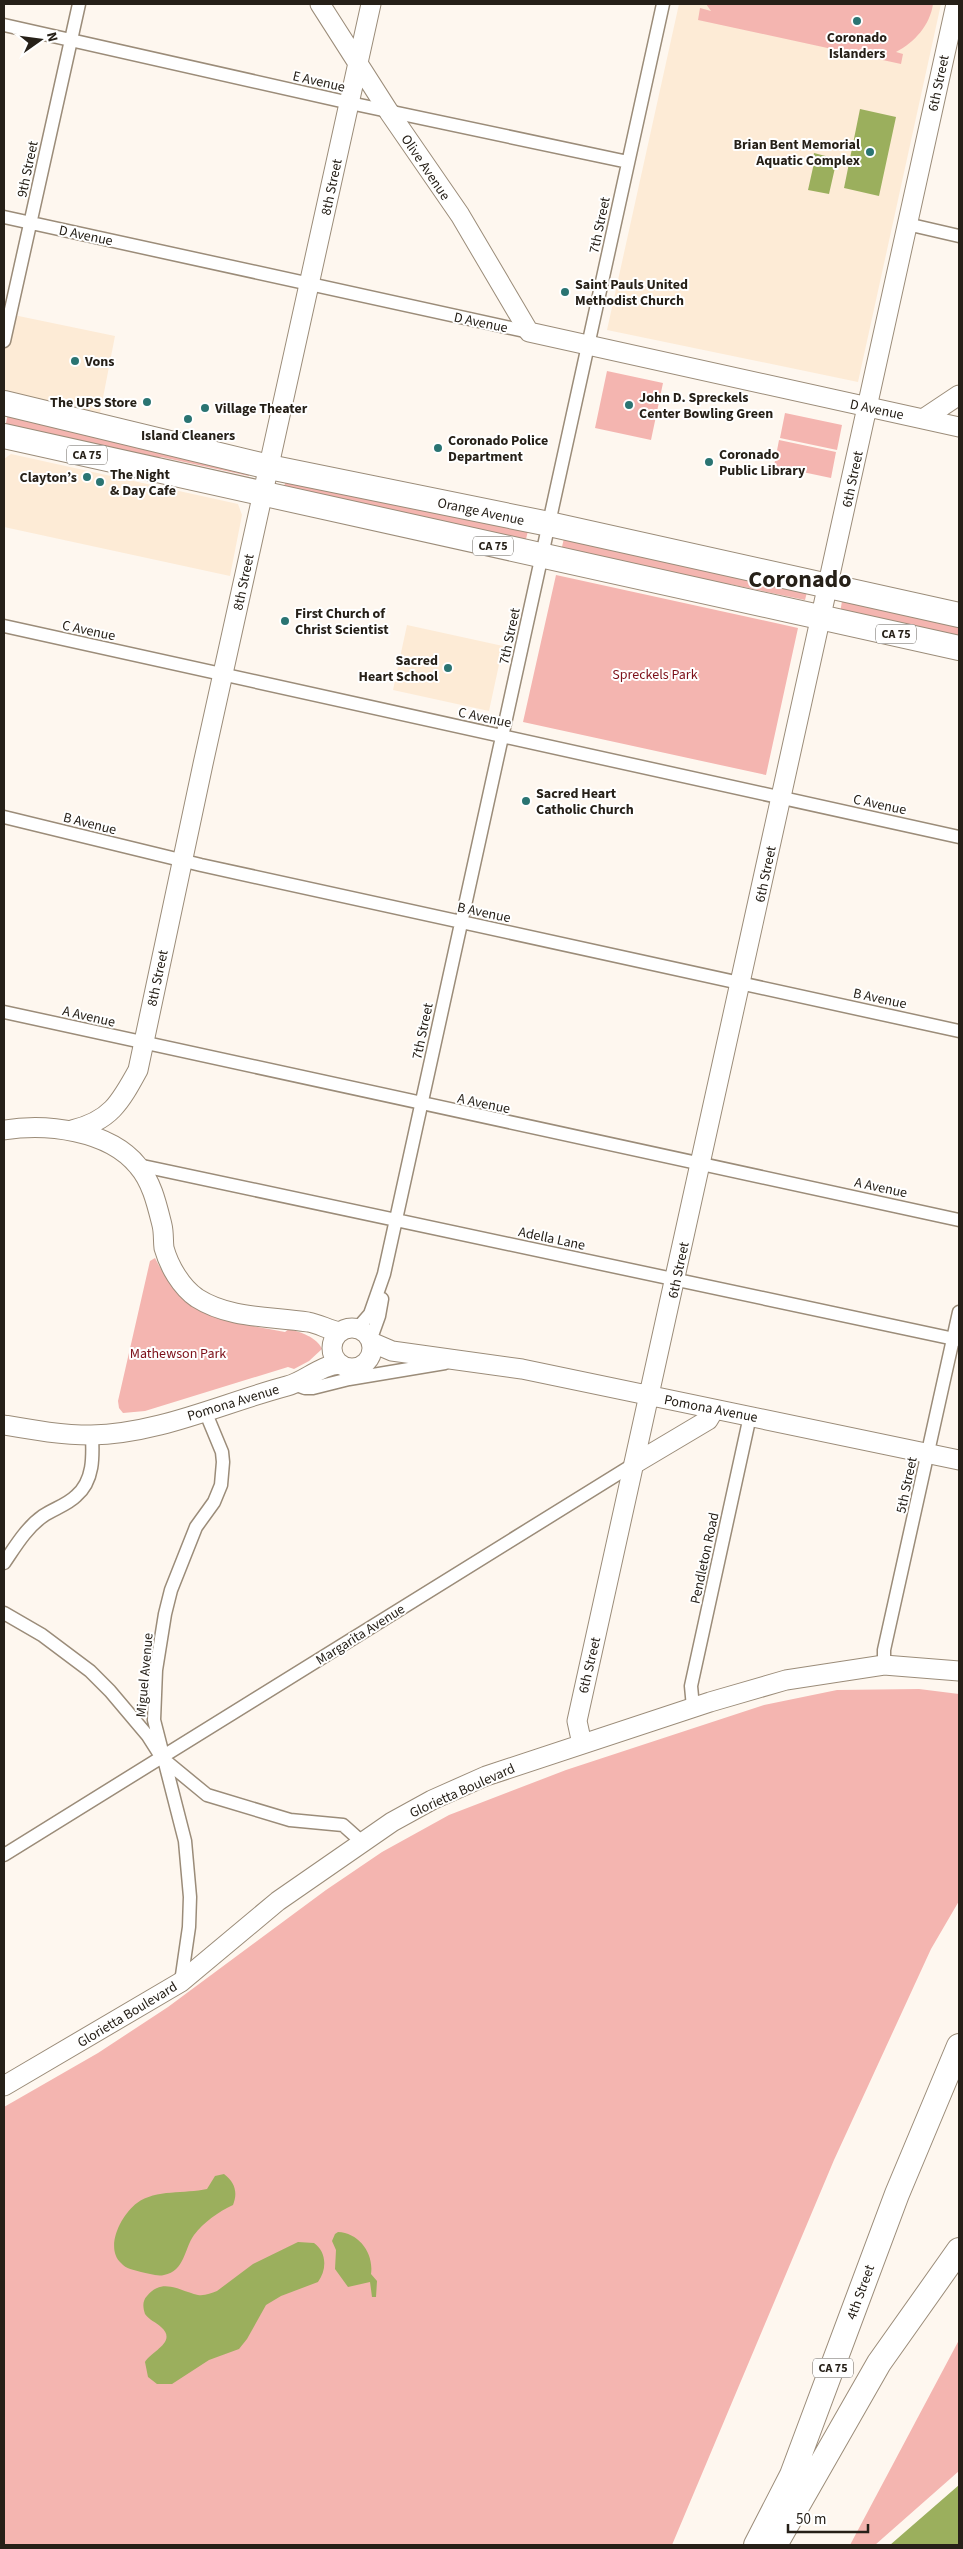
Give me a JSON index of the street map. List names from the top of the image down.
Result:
{
  "streets": {
    "highway": ["CA 75", "Orange Avenue", "4th Street"],
    "street": [
      "E Avenue",
      "6th Street",
      "Olive Avenue",
      "9th Street",
      "8th Street",
      "7th Street",
      "D Avenue",
      "C Avenue",
      "B Avenue",
      "A Avenue",
      "Adella Lane",
      "Pomona Avenue",
      "5th Street",
      "Pendleton Road",
      "Margarita Avenue",
      "Miguel Avenue",
      "Glorietta Boulevard"
    ]
  },
  "crossings": [
    ["E Avenue", "Olive Avenue"],
    ["E Avenue", "9th Street"],
    ["E Avenue", "8th Street"],
    ["E Avenue", "7th Street"],
    ["6th Street", "D Avenue"],
    ["6th Street", "CA 75"],
    ["6th Street", "Orange Avenue"],
    ["6th Street", "C Avenue"],
    ["6th Street", "B Avenue"],
    ["6th Street", "A Avenue"],
    ["6th Street", "Adella Lane"],
    ["6th Street", "Pomona Avenue"],
    ["6th Street", "Margarita Avenue"],
    ["6th Street", "Glorietta Boulevard"],
    ["Olive Avenue", "8th Street"],
    ["Olive Avenue", "D Avenue"],
    ["9th Street", "D Avenue"],
    ["8th Street", "D Avenue"],
    ["8th Street", "CA 75"],
    ["8th Street", "Orange Avenue"],
    ["8th Street", "C Avenue"],
    ["8th Street", "B Avenue"],
    ["8th Street", "A Avenue"],
    ["8th Street", "Pomona Avenue"],
    ["7th Street", "D Avenue"],
    ["7th Street", "CA 75"],
    ["7th Street", "Orange Avenue"],
    ["7th Street", "C Avenue"],
    ["7th Street", "B Avenue"],
    ["7th Street", "A Avenue"],
    ["7th Street", "Adella Lane"],
    ["7th Street", "Pomona Avenue"],
    ["Adella Lane", "Pomona Avenue"],
    ["Adella Lane", "5th Street"],
    ["Pomona Avenue", "5th Street"],
    ["Pomona Avenue", "Pendleton Road"],
    ["Pomona Avenue", "Margarita Avenue"],
    ["Pomona Avenue", "Miguel Avenue"],
    ["5th Street", "Glorietta Boulevard"],
    ["Pendleton Road", "Glorietta Boulevard"],
    ["Margarita Avenue", "Miguel Avenue"],
    ["Miguel Avenue", "Glorietta Boulevard"]
  ],
  "districts": ["Coronado"],
  "parks": ["Spreckels Park", "Mathewson Park"],
  "places": [
    "Coronado Islanders",
    "Brian Bent Memorial Aquatic Complex",
    "Saint Pauls United Methodist Church",
    "Vons",
    "The UPS Store",
    "John D. Spreckels Center Bowling Green",
    "Village Theater",
    "Island Cleaners",
    "Coronado Police Department",
    "Coronado Public Library",
    "Clayton’s",
    "The Night & Day Cafe",
    "First Church of Christ Scientist",
    "Sacred Heart School",
    "Sacred Heart Catholic Church"
  ],
  "scale_bar": "50 m",
  "north": "right"
}
